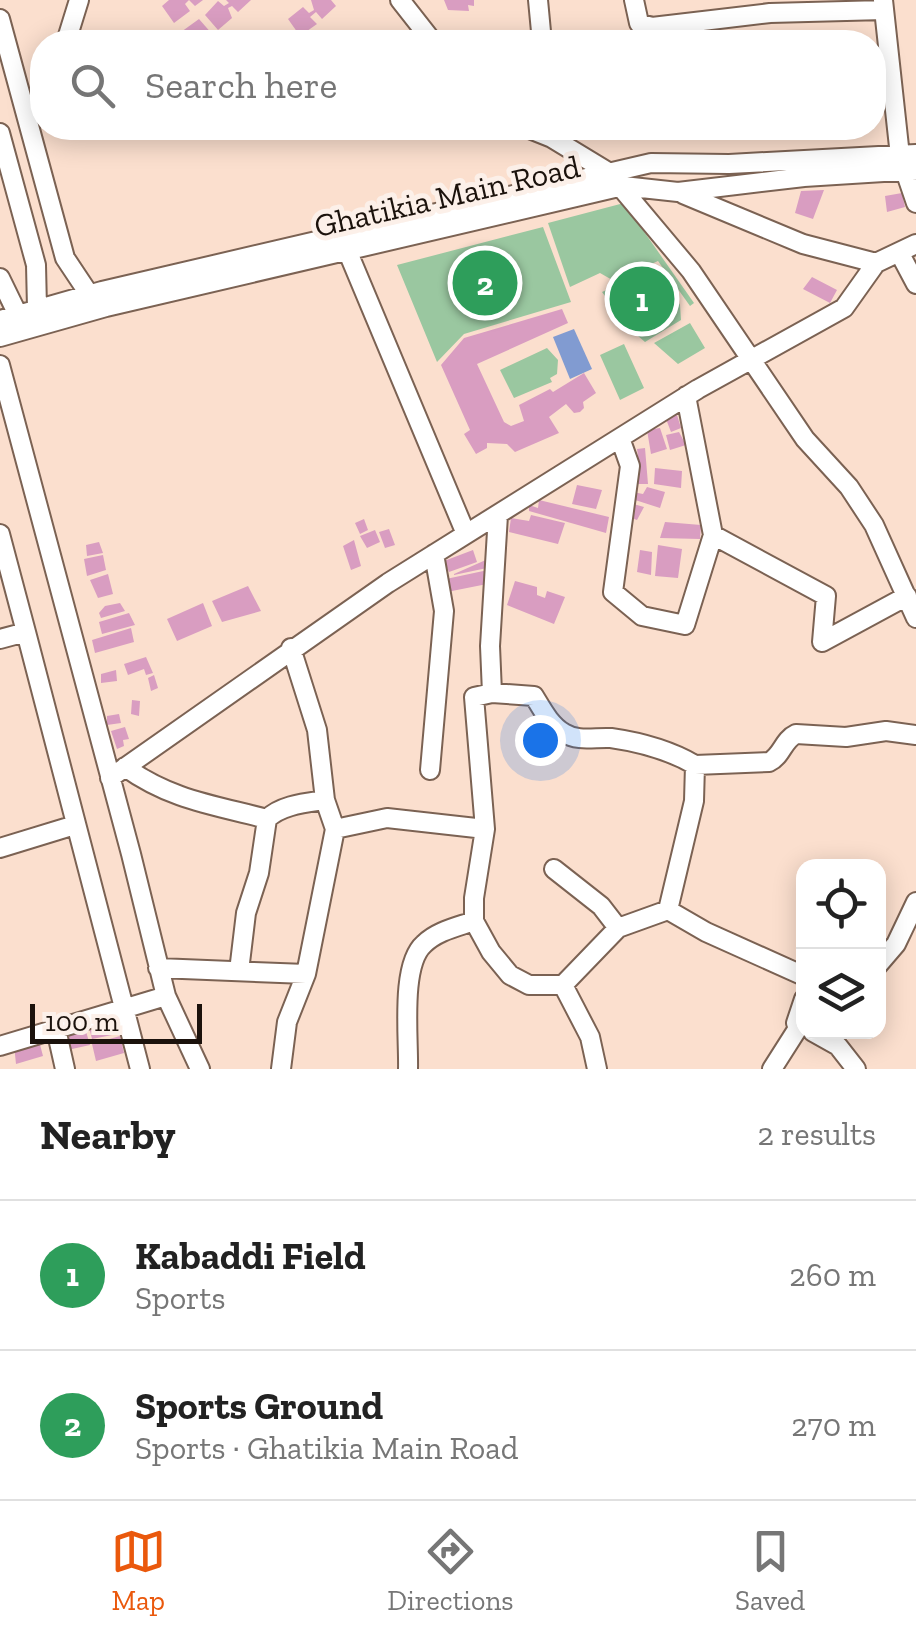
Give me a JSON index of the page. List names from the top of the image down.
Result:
{
  "streets": {
    "street": ["Ghatikia Main Road"]
  },
  "scale_bar": "100 m",
  "page": {
    "search": "Search here",
    "pins": ["2", "1"],
    "scale": "100 m",
    "heading": ["Nearby", "2 results"],
    "list": [
      {
        "mark": "1",
        "name": "Kabaddi Field",
        "note": "Sports",
        "value": "260 m"
      },
      {
        "mark": "2",
        "name": "Sports Ground",
        "note": "Sports · Ghatikia Main Road",
        "value": "270 m"
      }
    ],
    "nav": ["Map", "Directions", "Saved"]
  }
}
